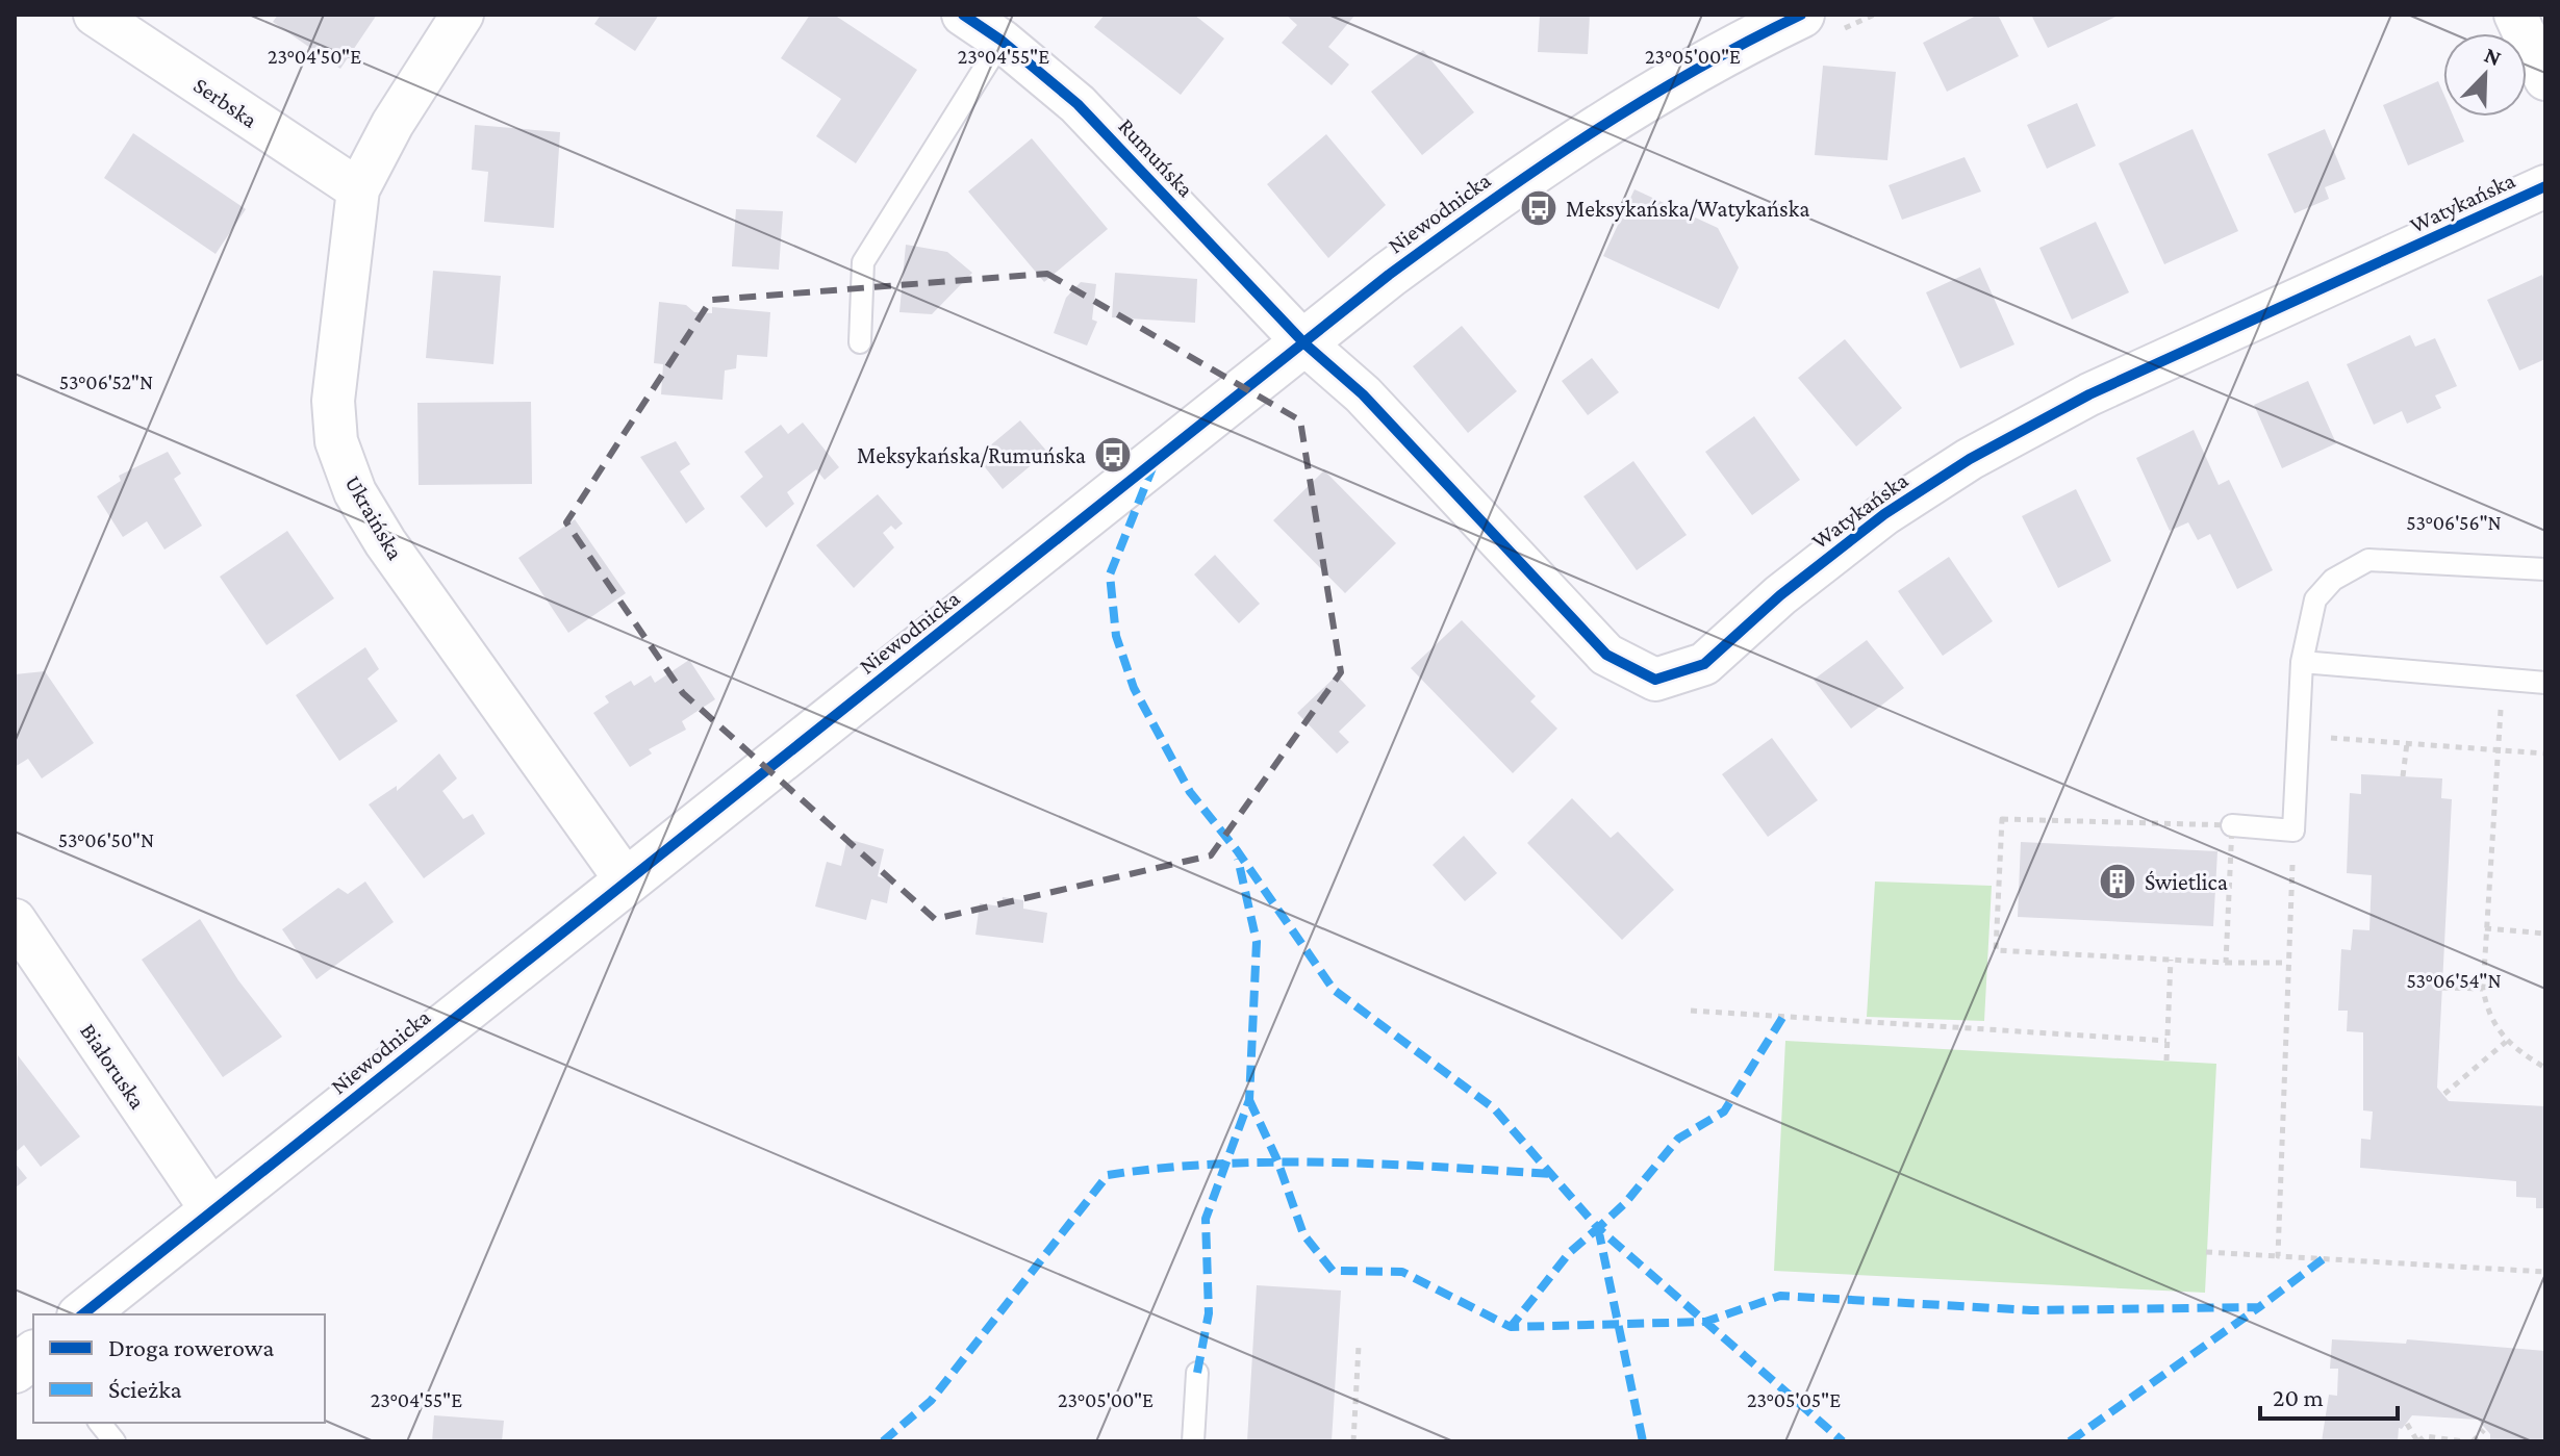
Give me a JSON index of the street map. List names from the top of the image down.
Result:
{
  "streets": {
    "street": [
      "Serbska",
      "Rumuńska",
      "Watykańska",
      "Niewodnicka",
      "Ukraińska",
      "Białoruska"
    ]
  },
  "crossings": [
    ["Serbska", "Ukraińska"],
    ["Rumuńska", "Watykańska"],
    ["Rumuńska", "Niewodnicka"],
    ["Watykańska", "Niewodnicka"],
    ["Niewodnicka", "Ukraińska"],
    ["Niewodnicka", "Białoruska"]
  ],
  "places": {
    "bus stop": ["Meksykańska/Watykańska", "Meksykańska/Rumuńska"],
    "building": ["Świetlica"]
  },
  "legend": ["Droga rowerowa", "Ścieżka"],
  "scale_bar": "20 m",
  "north": "top right",
  "coordinates": [
    "23°04'50\"E",
    "23°04'55\"E",
    "23°05'00\"E",
    "53°06'52\"N",
    "53°06'56\"N",
    "53°06'50\"N",
    "53°06'54\"N",
    "23°05'05\"E"
  ]
}
